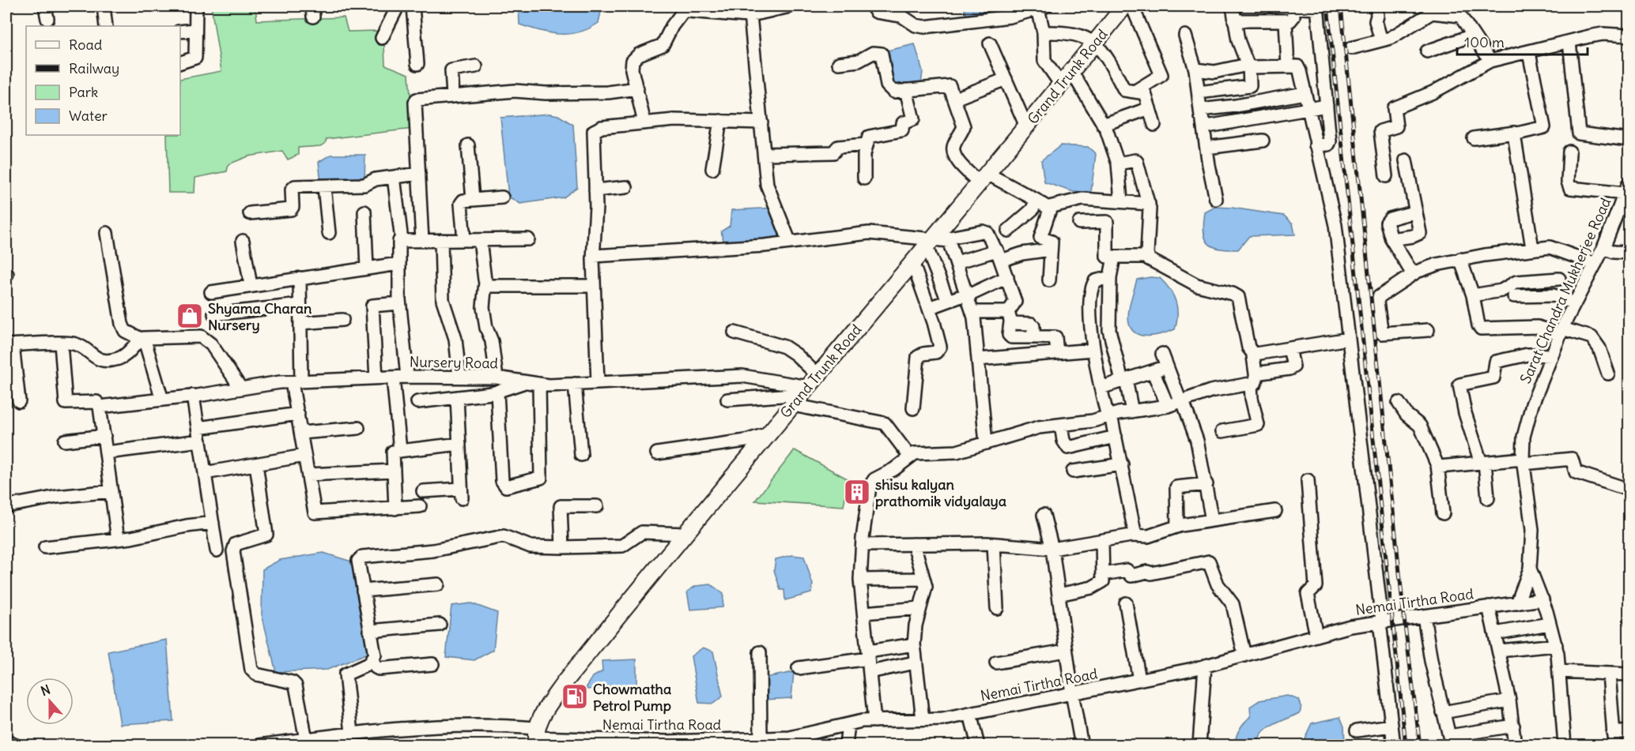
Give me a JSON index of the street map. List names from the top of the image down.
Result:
{
  "streets": {
    "main road": ["Grand Trunk Road"],
    "street": ["Sarat Chandra Mukherjee Road", "Nursery Road", "Nemai Tirtha Road"]
  },
  "crossings": [
    ["Grand Trunk Road", "Nursery Road"],
    ["Grand Trunk Road", "Nemai Tirtha Road"],
    ["Sarat Chandra Mukherjee Road", "Nemai Tirtha Road"]
  ],
  "places": {
    "shop": ["Shyama Charan Nursery"],
    "building": ["shisu kalyan prathomik vidyalaya"],
    "fuel station": ["Chowmatha Petrol Pump"]
  },
  "legend": [
    "Road",
    "Railway",
    "Park",
    "Water"
  ],
  "scale_bar": "100 m",
  "north": "top"
}
